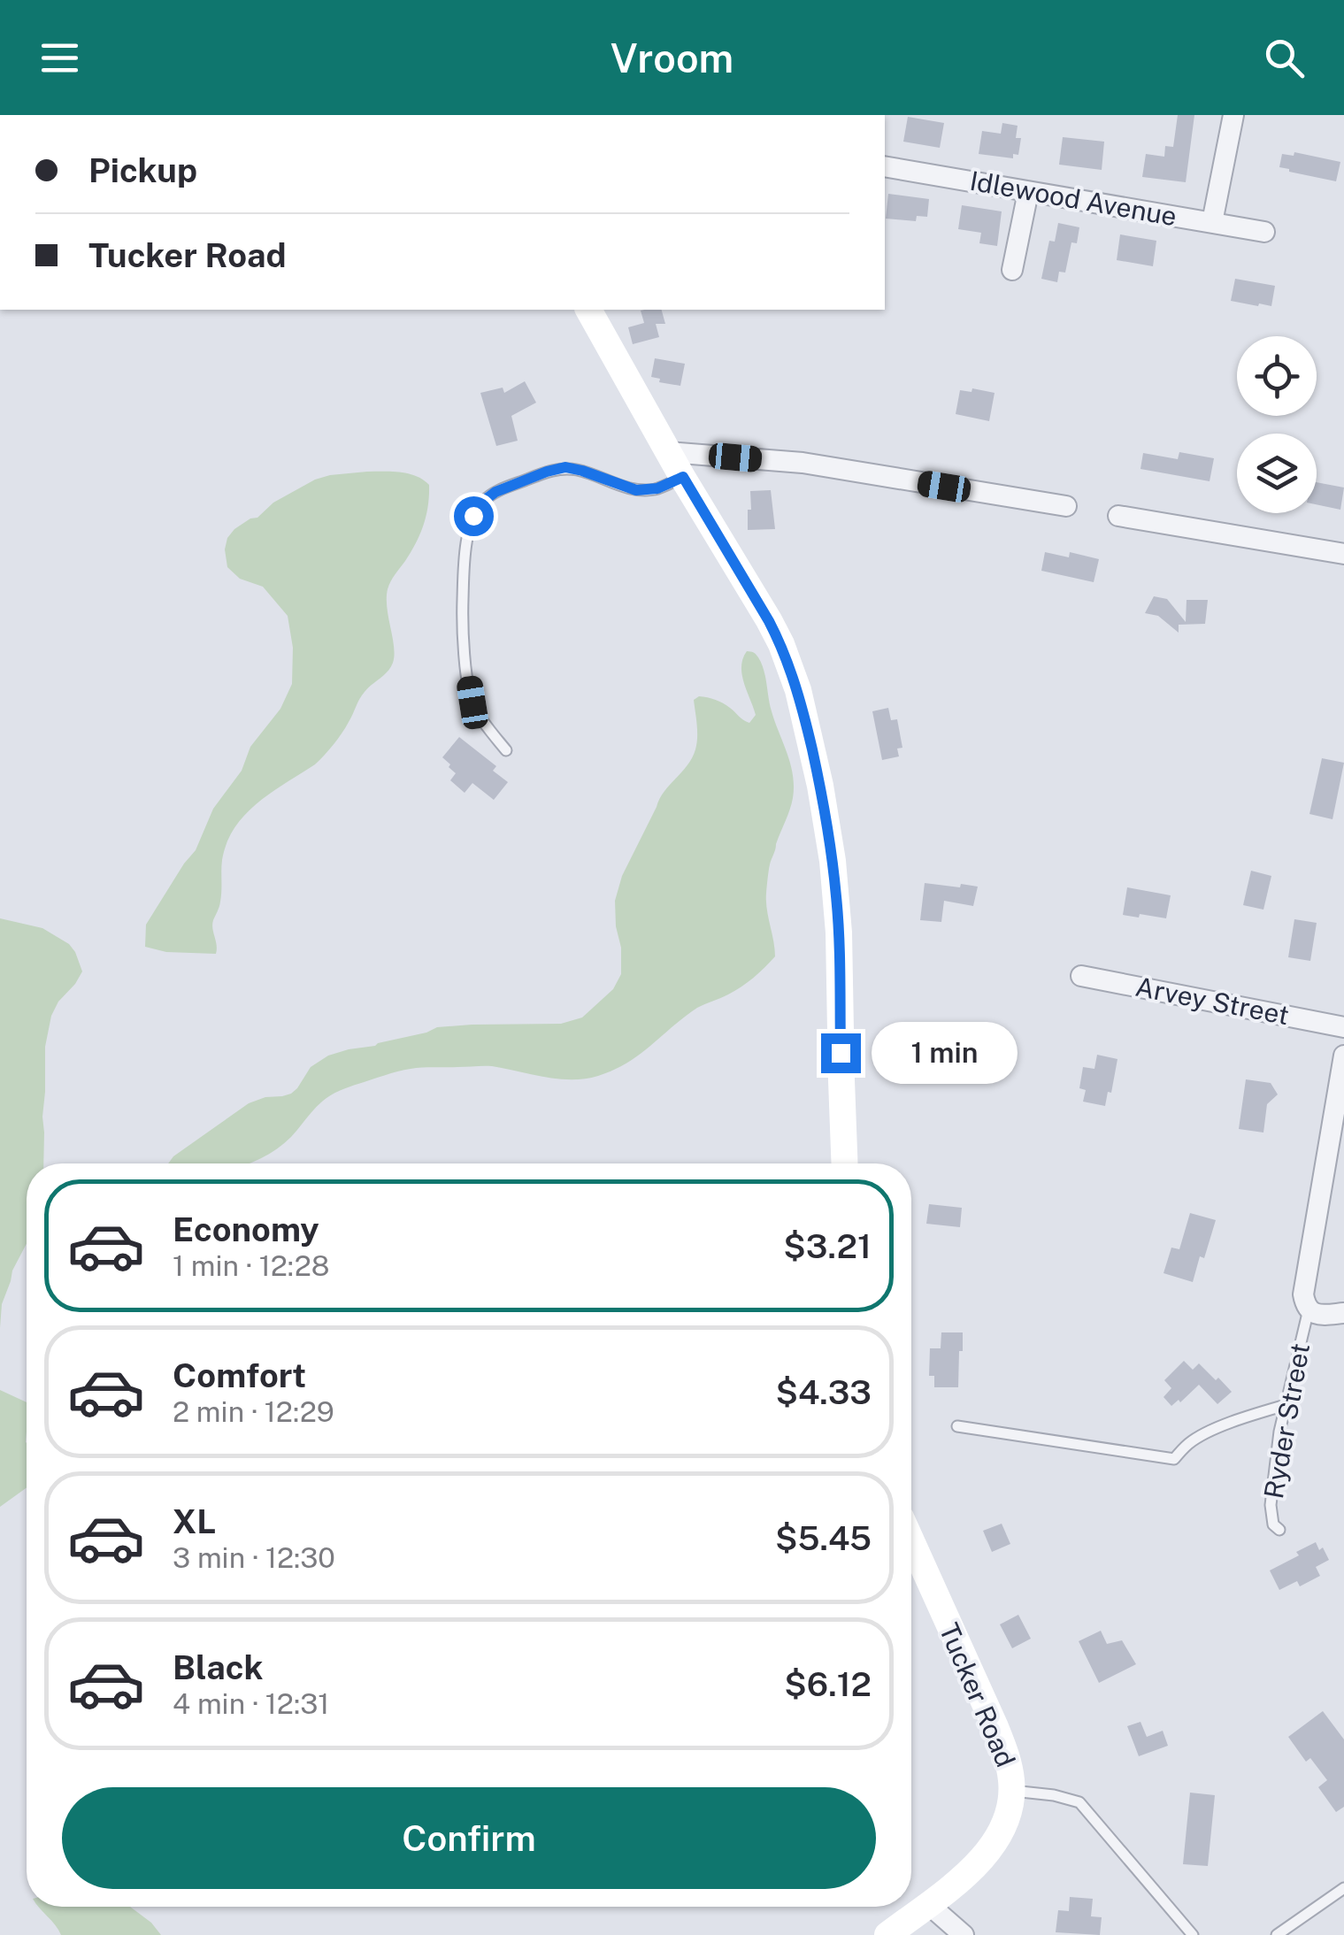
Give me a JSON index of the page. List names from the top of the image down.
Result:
{
  "streets": {
    "main road": ["Tucker Road"],
    "street": ["Idlewood Avenue", "Arvey Street"],
    "lane": ["Ryder Street"]
  },
  "page": {
    "header": "Vroom",
    "banner": ["Pickup", "Tucker Road"],
    "bubble": "1 min",
    "list": [
      {
        "name": "Economy",
        "note": "1 min · 12:28",
        "value": "$3.21"
      },
      {
        "name": "Comfort",
        "note": "2 min · 12:29",
        "value": "$4.33"
      },
      {
        "name": "XL",
        "note": "3 min · 12:30",
        "value": "$5.45"
      },
      {
        "name": "Black",
        "note": "4 min · 12:31",
        "value": "$6.12"
      }
    ],
    "buttons": "Confirm"
  }
}
